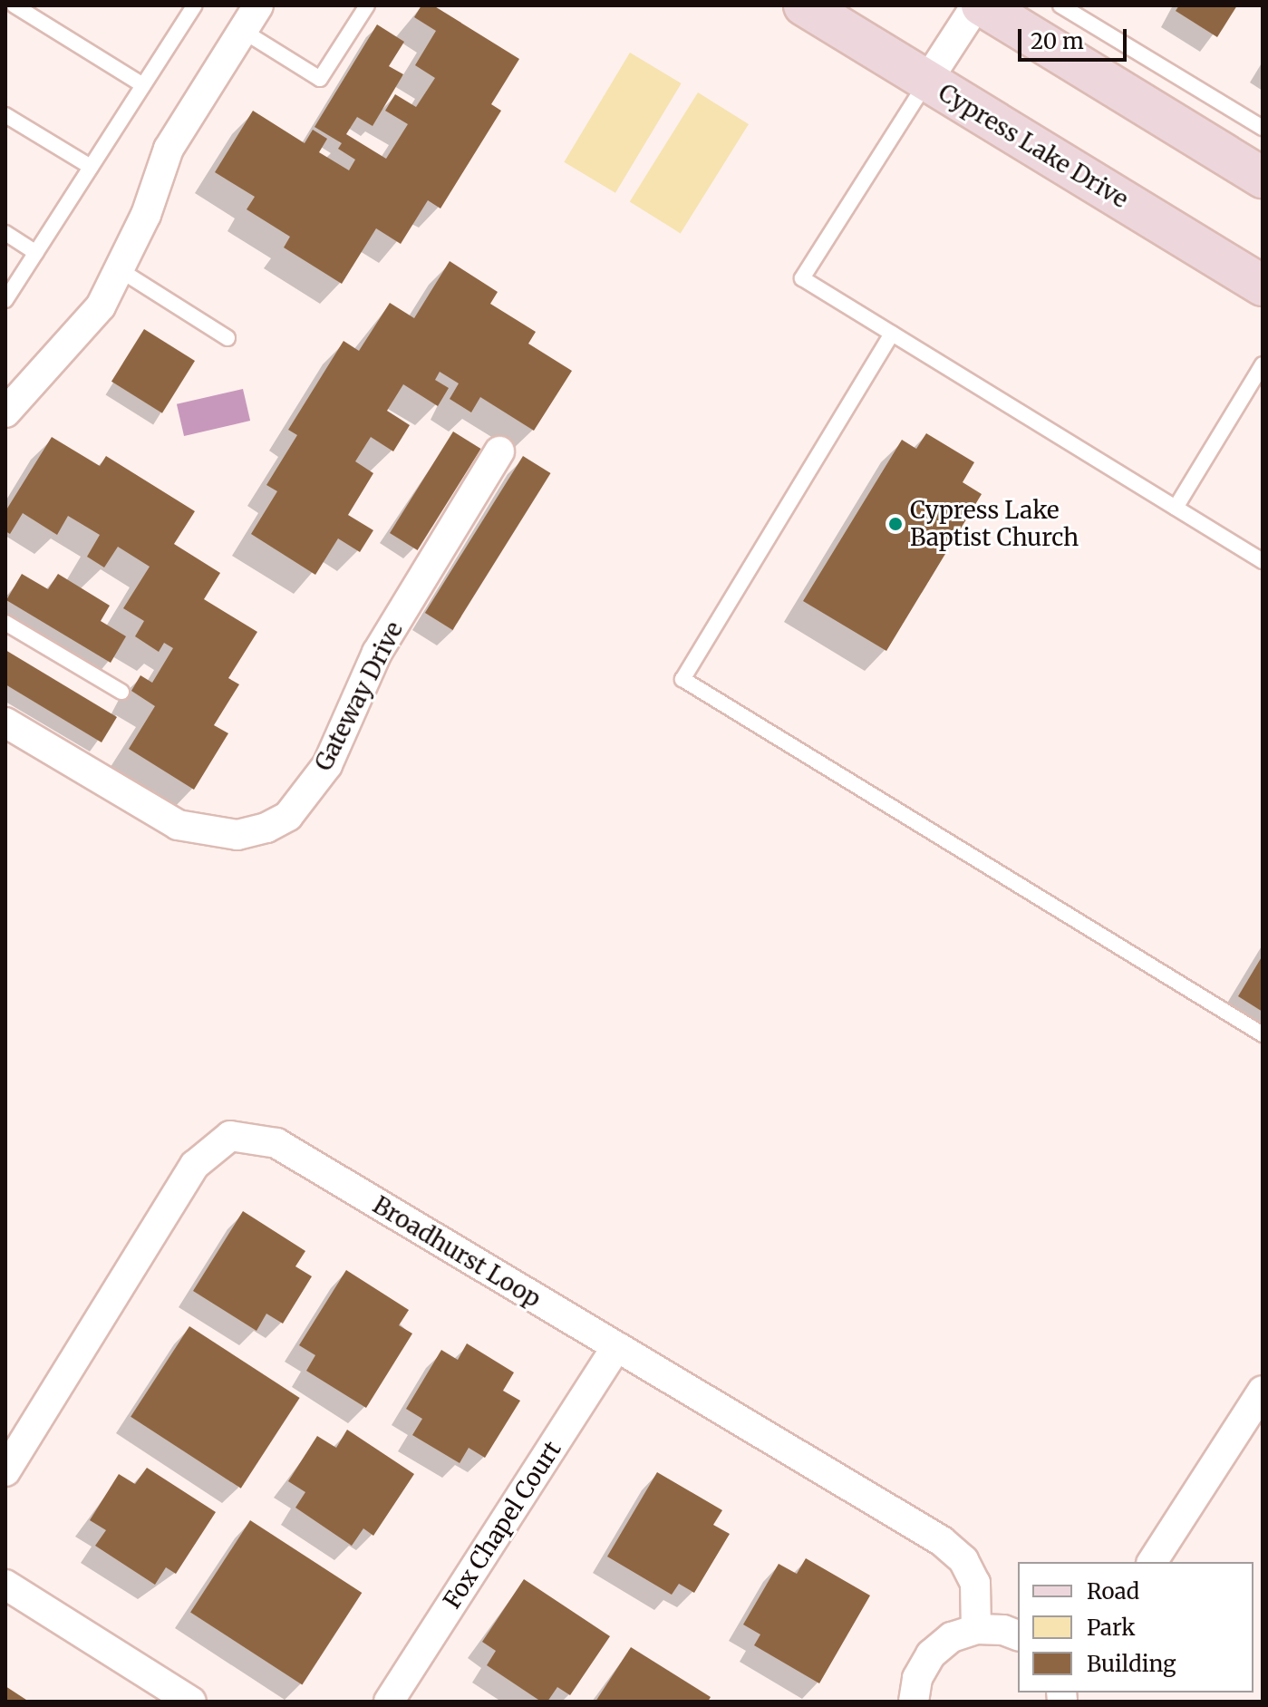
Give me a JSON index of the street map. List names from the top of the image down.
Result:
{
  "streets": {
    "main road": ["Cypress Lake Drive"],
    "street": ["Gateway Drive", "Broadhurst Loop", "Fox Chapel Court"]
  },
  "crossings": [
    ["Broadhurst Loop", "Fox Chapel Court"]
  ],
  "places": ["Cypress Lake Baptist Church"],
  "legend": ["Road", "Park", "Building"],
  "scale_bar": "20 m"
}
